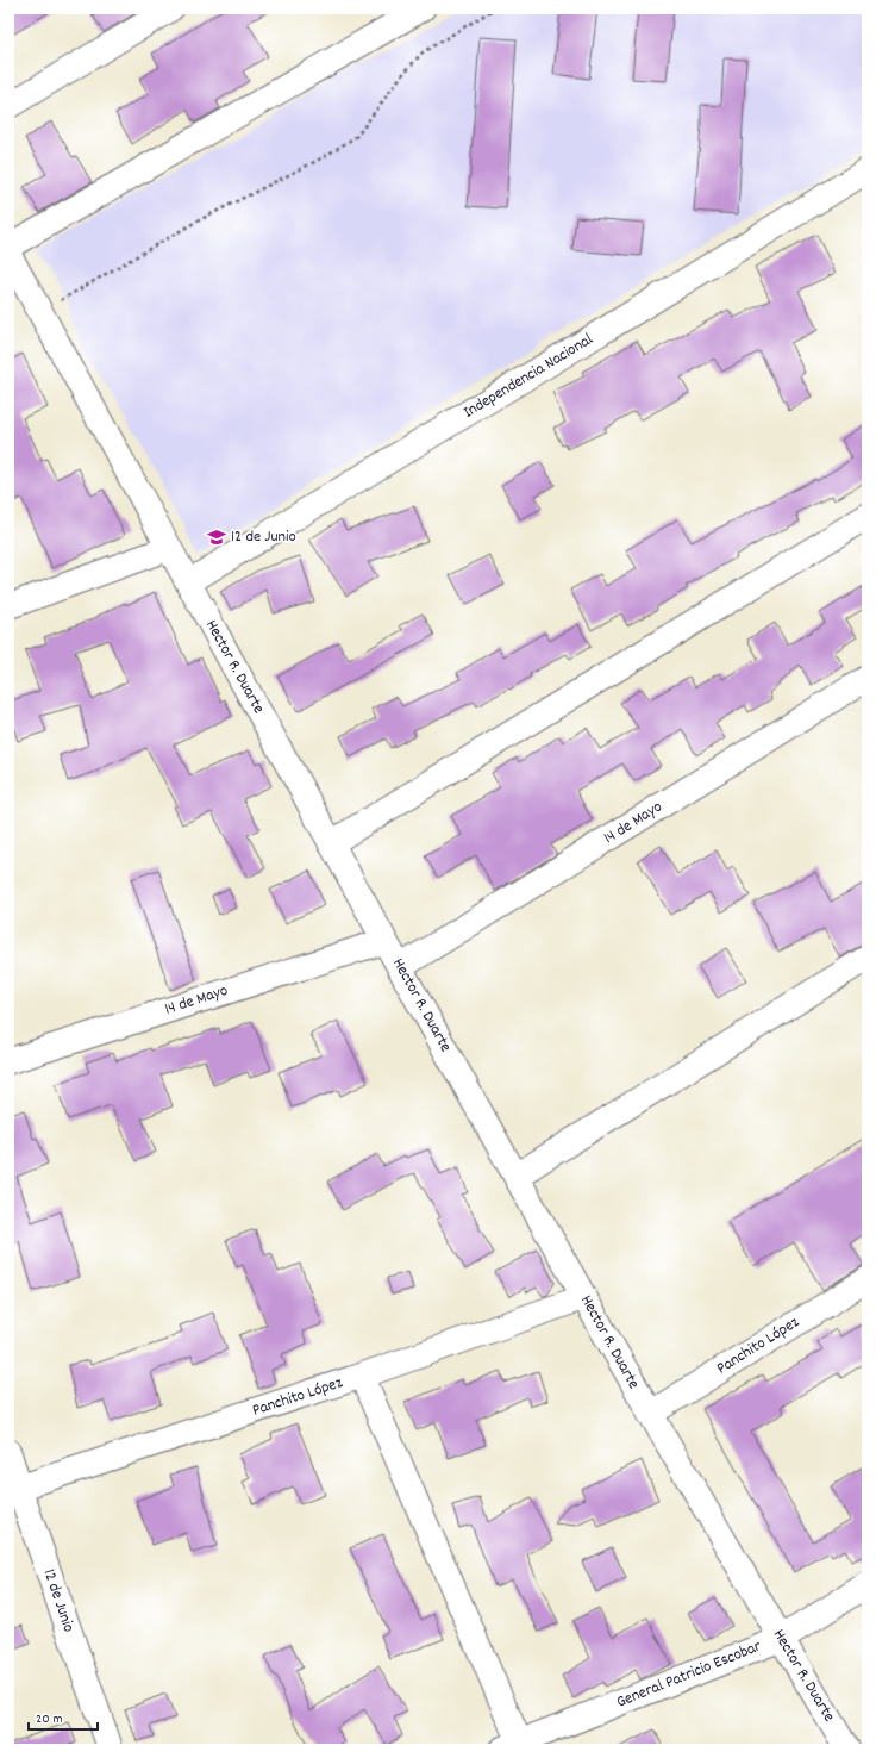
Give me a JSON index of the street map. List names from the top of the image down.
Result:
{
  "streets": {
    "street": [
      "Independencia Nacional",
      "Hector R. Duarte",
      "14 de Mayo",
      "Panchito López",
      "12 de Junio",
      "General Patricio Escobar"
    ]
  },
  "crossings": [
    ["Independencia Nacional", "Hector R. Duarte"],
    ["Hector R. Duarte", "14 de Mayo"],
    ["Hector R. Duarte", "Panchito López"],
    ["Hector R. Duarte", "General Patricio Escobar"],
    ["Panchito López", "12 de Junio"]
  ],
  "places": {
    "school or university": ["12 de Junio"]
  },
  "scale_bar": "20 m"
}
